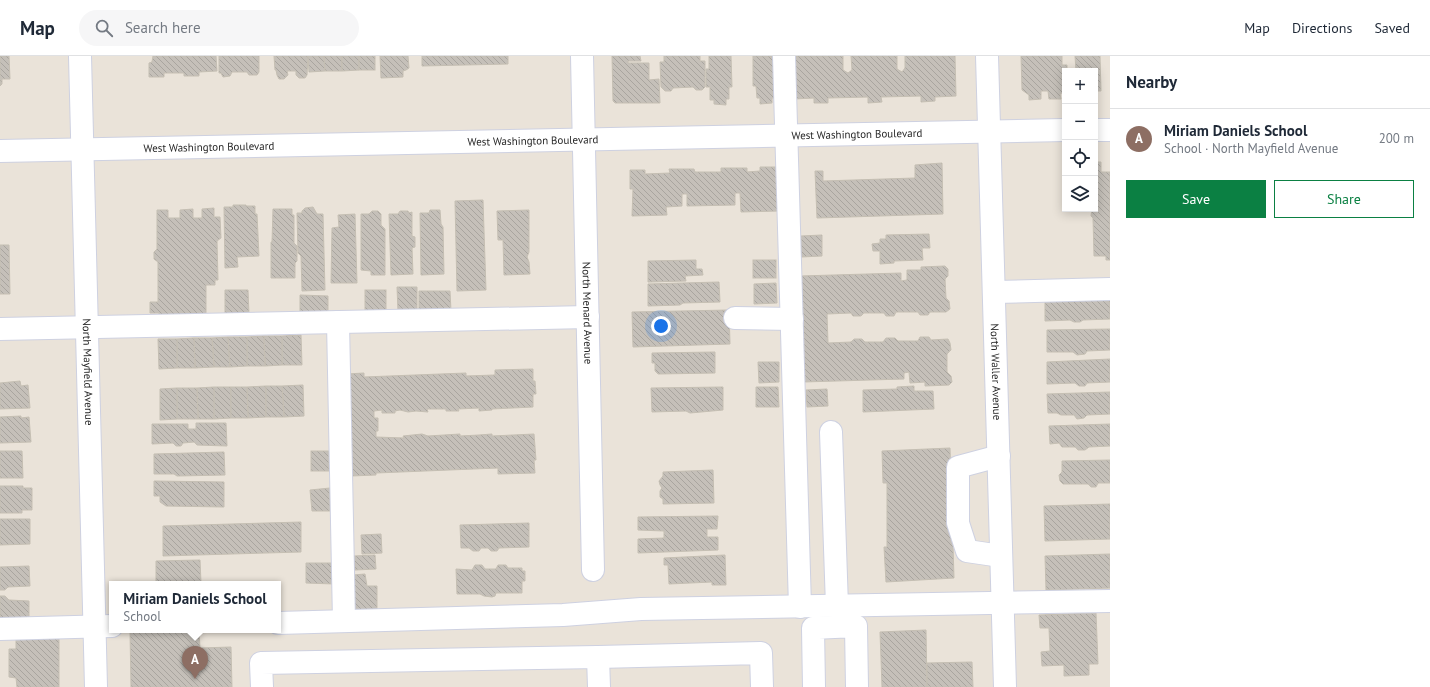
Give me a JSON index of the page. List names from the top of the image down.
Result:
{
  "streets": {
    "street": [
      "West Washington Boulevard",
      "North Menard Avenue",
      "North Waller Avenue",
      "North Mayfield Avenue"
    ]
  },
  "crossings": [
    ["West Washington Boulevard", "North Menard Avenue"],
    ["West Washington Boulevard", "North Waller Avenue"],
    ["West Washington Boulevard", "North Mayfield Avenue"]
  ],
  "page": {
    "header": "Map",
    "search": "Search here",
    "nav": ["Map", "Directions", "Saved"],
    "heading": "Nearby",
    "map_buttons": ["+", "−"],
    "list": [
      {
        "mark": "A",
        "name": "Miriam Daniels School",
        "note": "School · North Mayfield Avenue",
        "value": "200 m"
      }
    ],
    "buttons": ["Save", "Share"],
    "popup": ["Miriam Daniels School", "School"],
    "pins": "A"
  }
}
